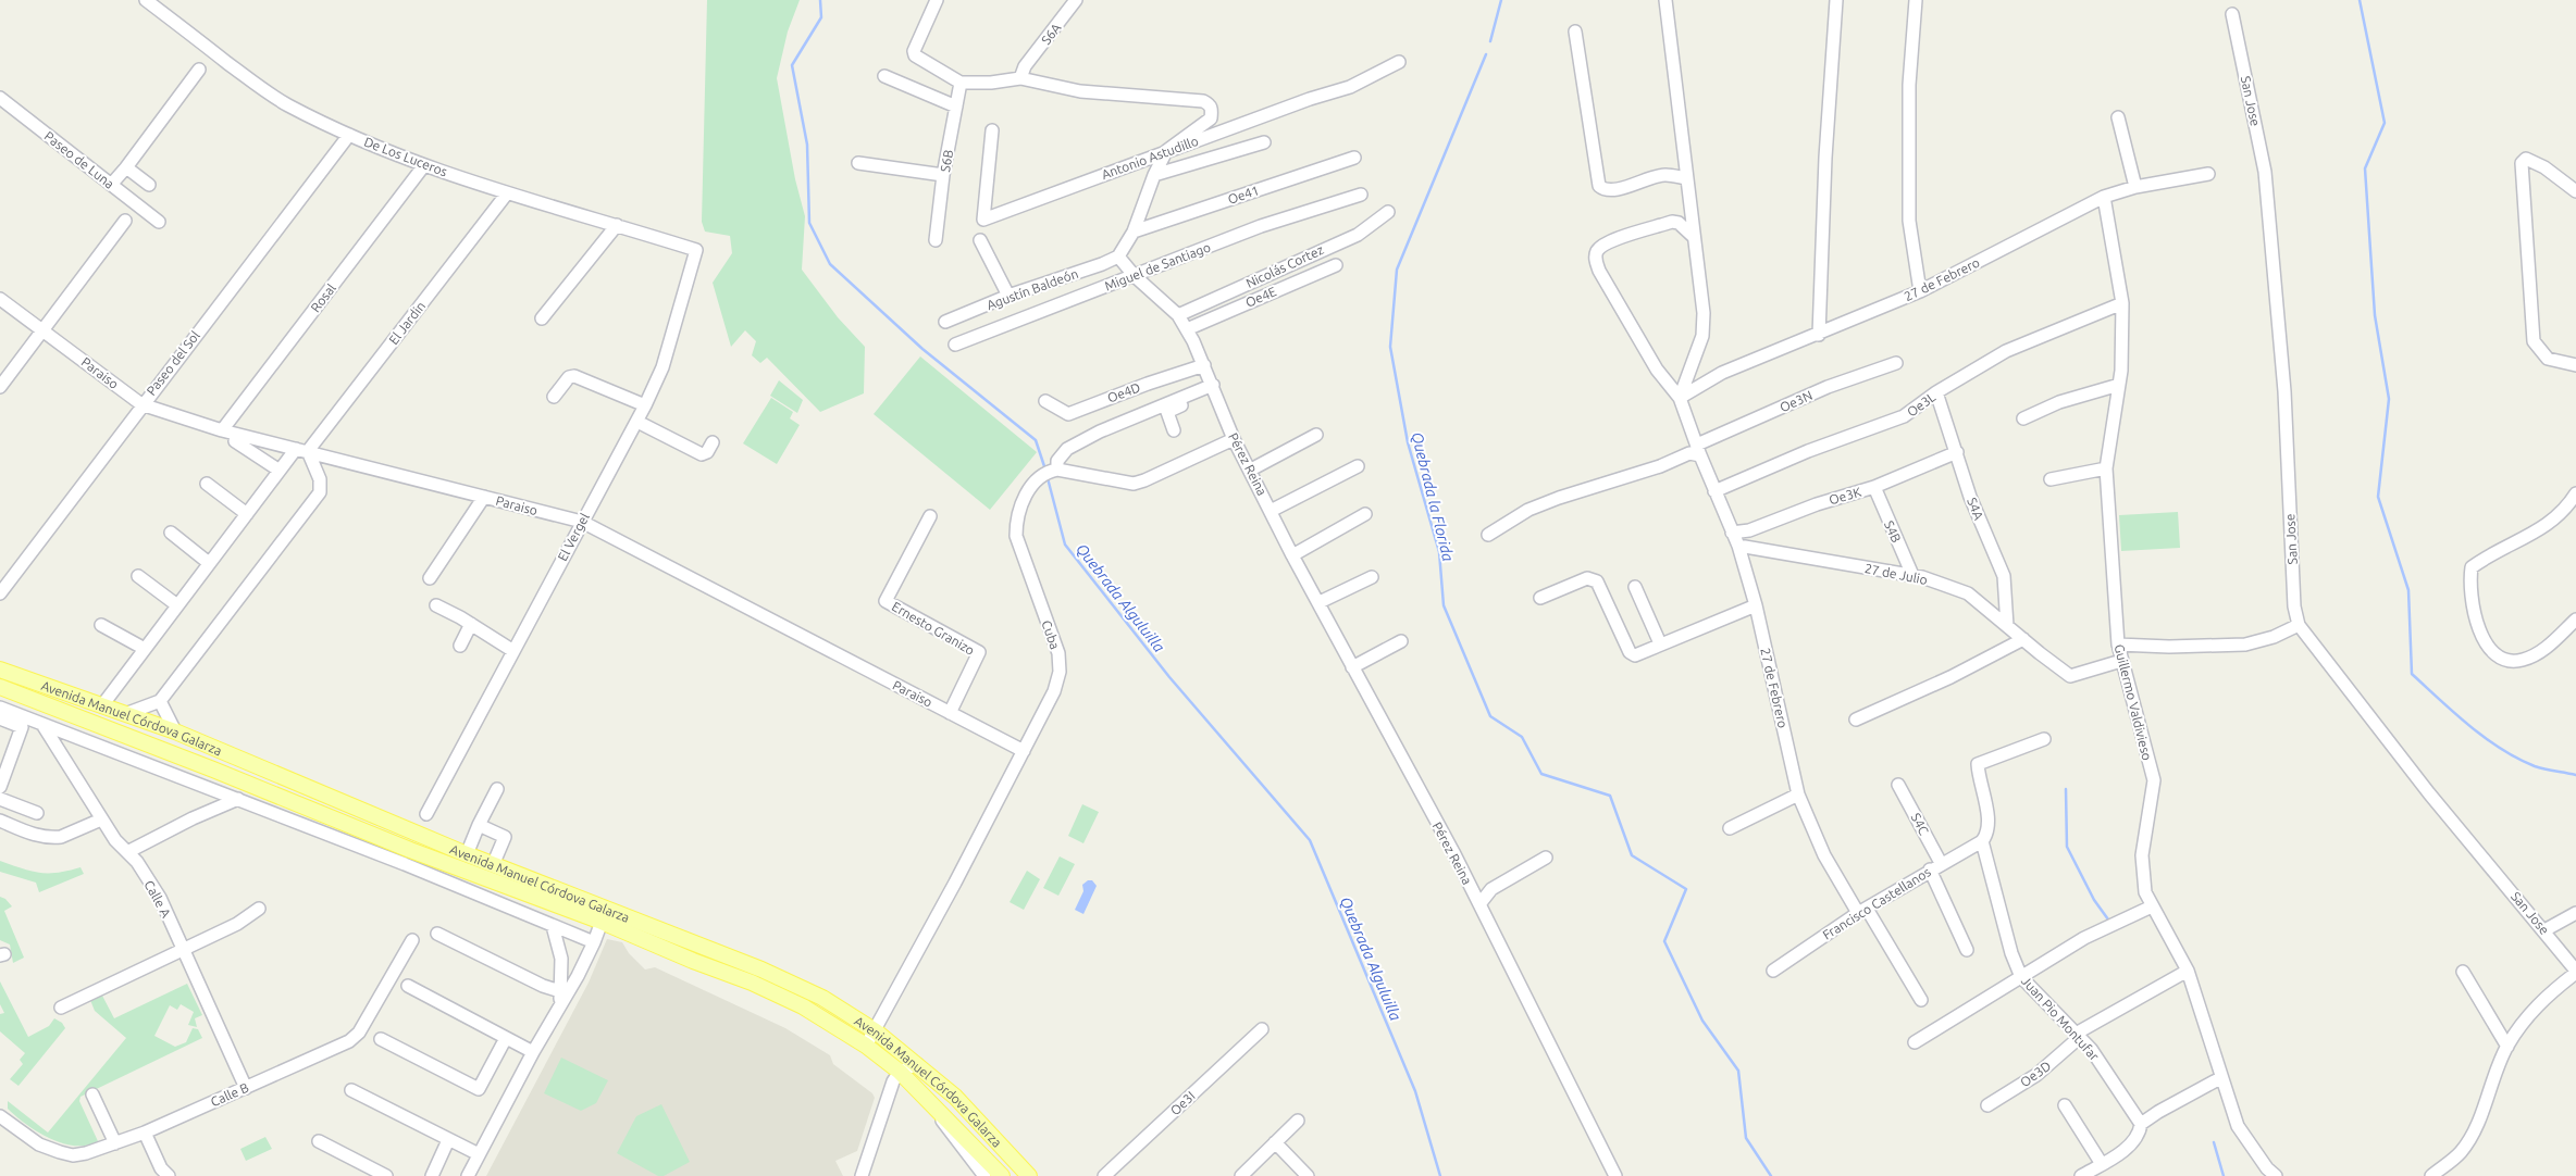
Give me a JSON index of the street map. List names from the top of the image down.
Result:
{
  "streets": {
    "main road": ["Avenida Manuel Córdova Galarza"],
    "street": [
      "S6A",
      "San Jose",
      "De Los Luceros",
      "Antonio Astudillo",
      "Paseo de Luna",
      "S6B",
      "Oe41",
      "Miguel de Santiago",
      "Nicolás Cortez",
      "27 de Febrero",
      "Agustín Baldeón",
      "Oe4E",
      "Rosal",
      "El Jardin",
      "Paseo del Sol",
      "Paraiso",
      "Oe4D",
      "Oe3N",
      "Oe3L",
      "Pérez Reina",
      "Oe3K",
      "S4A",
      "S4B",
      "El Vergel",
      "27 de Julio",
      "Ernesto Granizo",
      "Cuba",
      "Guillermo Valdivieso",
      "S4C",
      "Calle A",
      "Francisco Castellanos",
      "Juan Pio Montufar",
      "Oe3D",
      "Calle B",
      "Oe3I"
    ]
  },
  "crossings": [
    ["De Los Luceros", "Rosal"],
    ["De Los Luceros", "El Jardin"],
    ["De Los Luceros", "Paseo del Sol"],
    ["De Los Luceros", "El Vergel"],
    ["Miguel de Santiago", "Pérez Reina"],
    ["Nicolás Cortez", "Pérez Reina"],
    ["27 de Febrero", "Oe3N"],
    ["27 de Febrero", "Oe3L"],
    ["27 de Febrero", "Oe3K"],
    ["27 de Febrero", "27 de Julio"],
    ["27 de Febrero", "Guillermo Valdivieso"],
    ["27 de Febrero", "Francisco Castellanos"],
    ["Agustín Baldeón", "Pérez Reina"],
    ["Oe4E", "Pérez Reina"],
    ["Rosal", "Paraiso"],
    ["El Jardin", "Paraiso"],
    ["El Jardin", "Avenida Manuel Córdova Galarza"],
    ["Paseo del Sol", "Paraiso"],
    ["Paraiso", "El Vergel"],
    ["Paraiso", "Ernesto Granizo"],
    ["Paraiso", "Cuba"],
    ["Oe4D", "Pérez Reina"],
    ["Oe3L", "S4A"],
    ["Oe3L", "Guillermo Valdivieso"],
    ["Oe3K", "S4A"],
    ["Oe3K", "S4B"],
    ["S4A", "27 de Julio"],
    ["S4B", "27 de Julio"],
    ["27 de Julio", "Guillermo Valdivieso"],
    ["Cuba", "Avenida Manuel Córdova Galarza"],
    ["Guillermo Valdivieso", "Oe3D"],
    ["S4C", "Francisco Castellanos"],
    ["Calle A", "Calle B"],
    ["Francisco Castellanos", "Juan Pio Montufar"],
    ["Juan Pio Montufar", "Oe3D"]
  ],
  "water": ["Quebrada la Florida", "Quebrada Alguluilla"]
}
